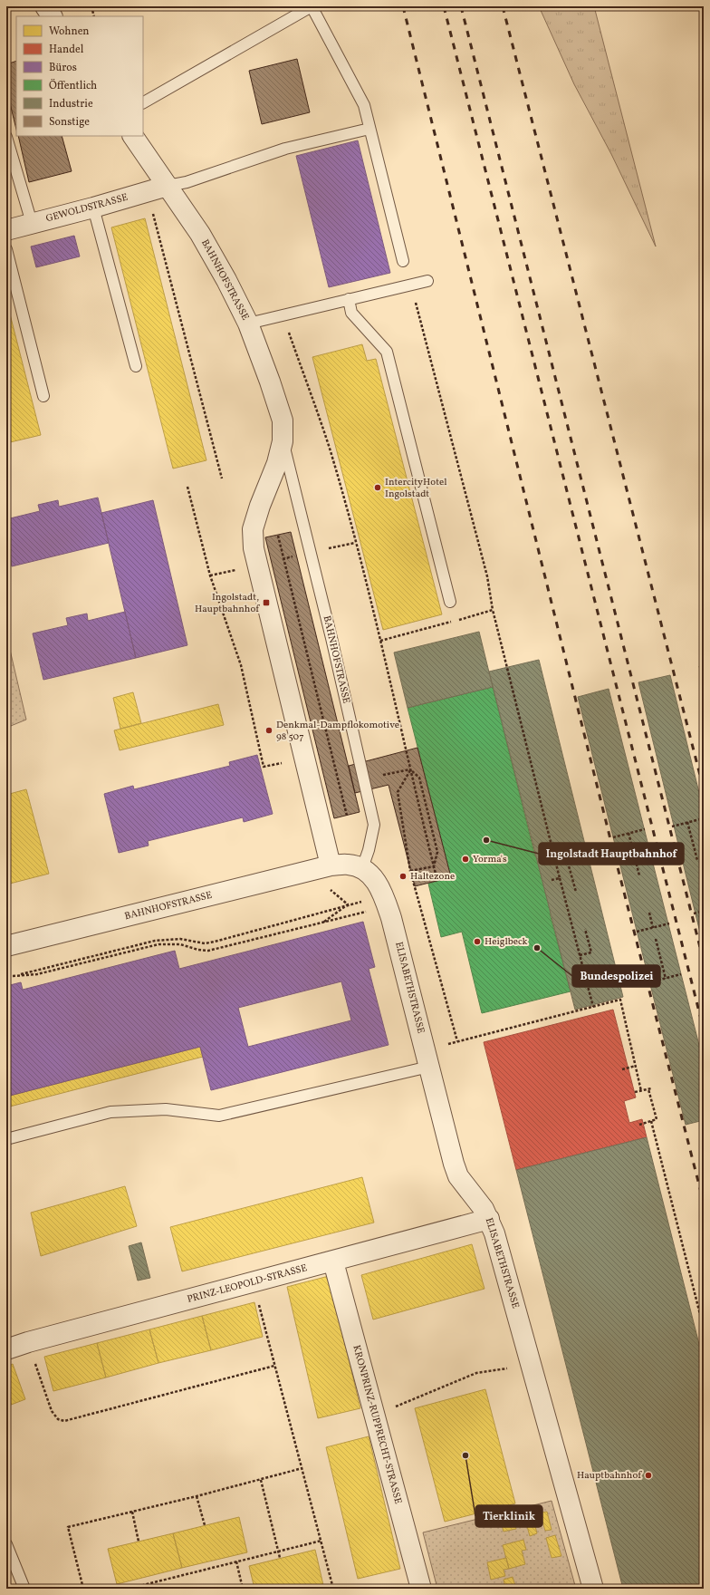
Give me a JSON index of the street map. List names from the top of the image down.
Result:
{
  "streets": {
    "street": [
      "GEWOLDSTRASSE",
      "BAHNHOFSTRASSE",
      "ELISABETHSTRASSE",
      "PRINZ-LEOPOLD-STRASSE",
      "KRONPRINZ-RUPPRECHT-STRASSE"
    ]
  },
  "crossings": [
    ["GEWOLDSTRASSE", "BAHNHOFSTRASSE"],
    ["BAHNHOFSTRASSE", "ELISABETHSTRASSE"],
    ["ELISABETHSTRASSE", "PRINZ-LEOPOLD-STRASSE"],
    ["PRINZ-LEOPOLD-STRASSE", "KRONPRINZ-RUPPRECHT-STRASSE"]
  ],
  "places": {
    "other": [
      "IntercityHotel Ingolstadt",
      "Denkmal-Dampflokomotive 98 507",
      "Ingolstadt Hauptbahnhof",
      "Yorma's",
      "Haltezone",
      "Heiglbeck",
      "Bundespolizei",
      "Tierklinik",
      "Hauptbahnhof"
    ],
    "transit": ["Ingolstadt, Hauptbahnhof"]
  },
  "legend": [
    "Wohnen",
    "Handel",
    "Büros",
    "Öffentlich",
    "Industrie",
    "Sonstige"
  ]
}
